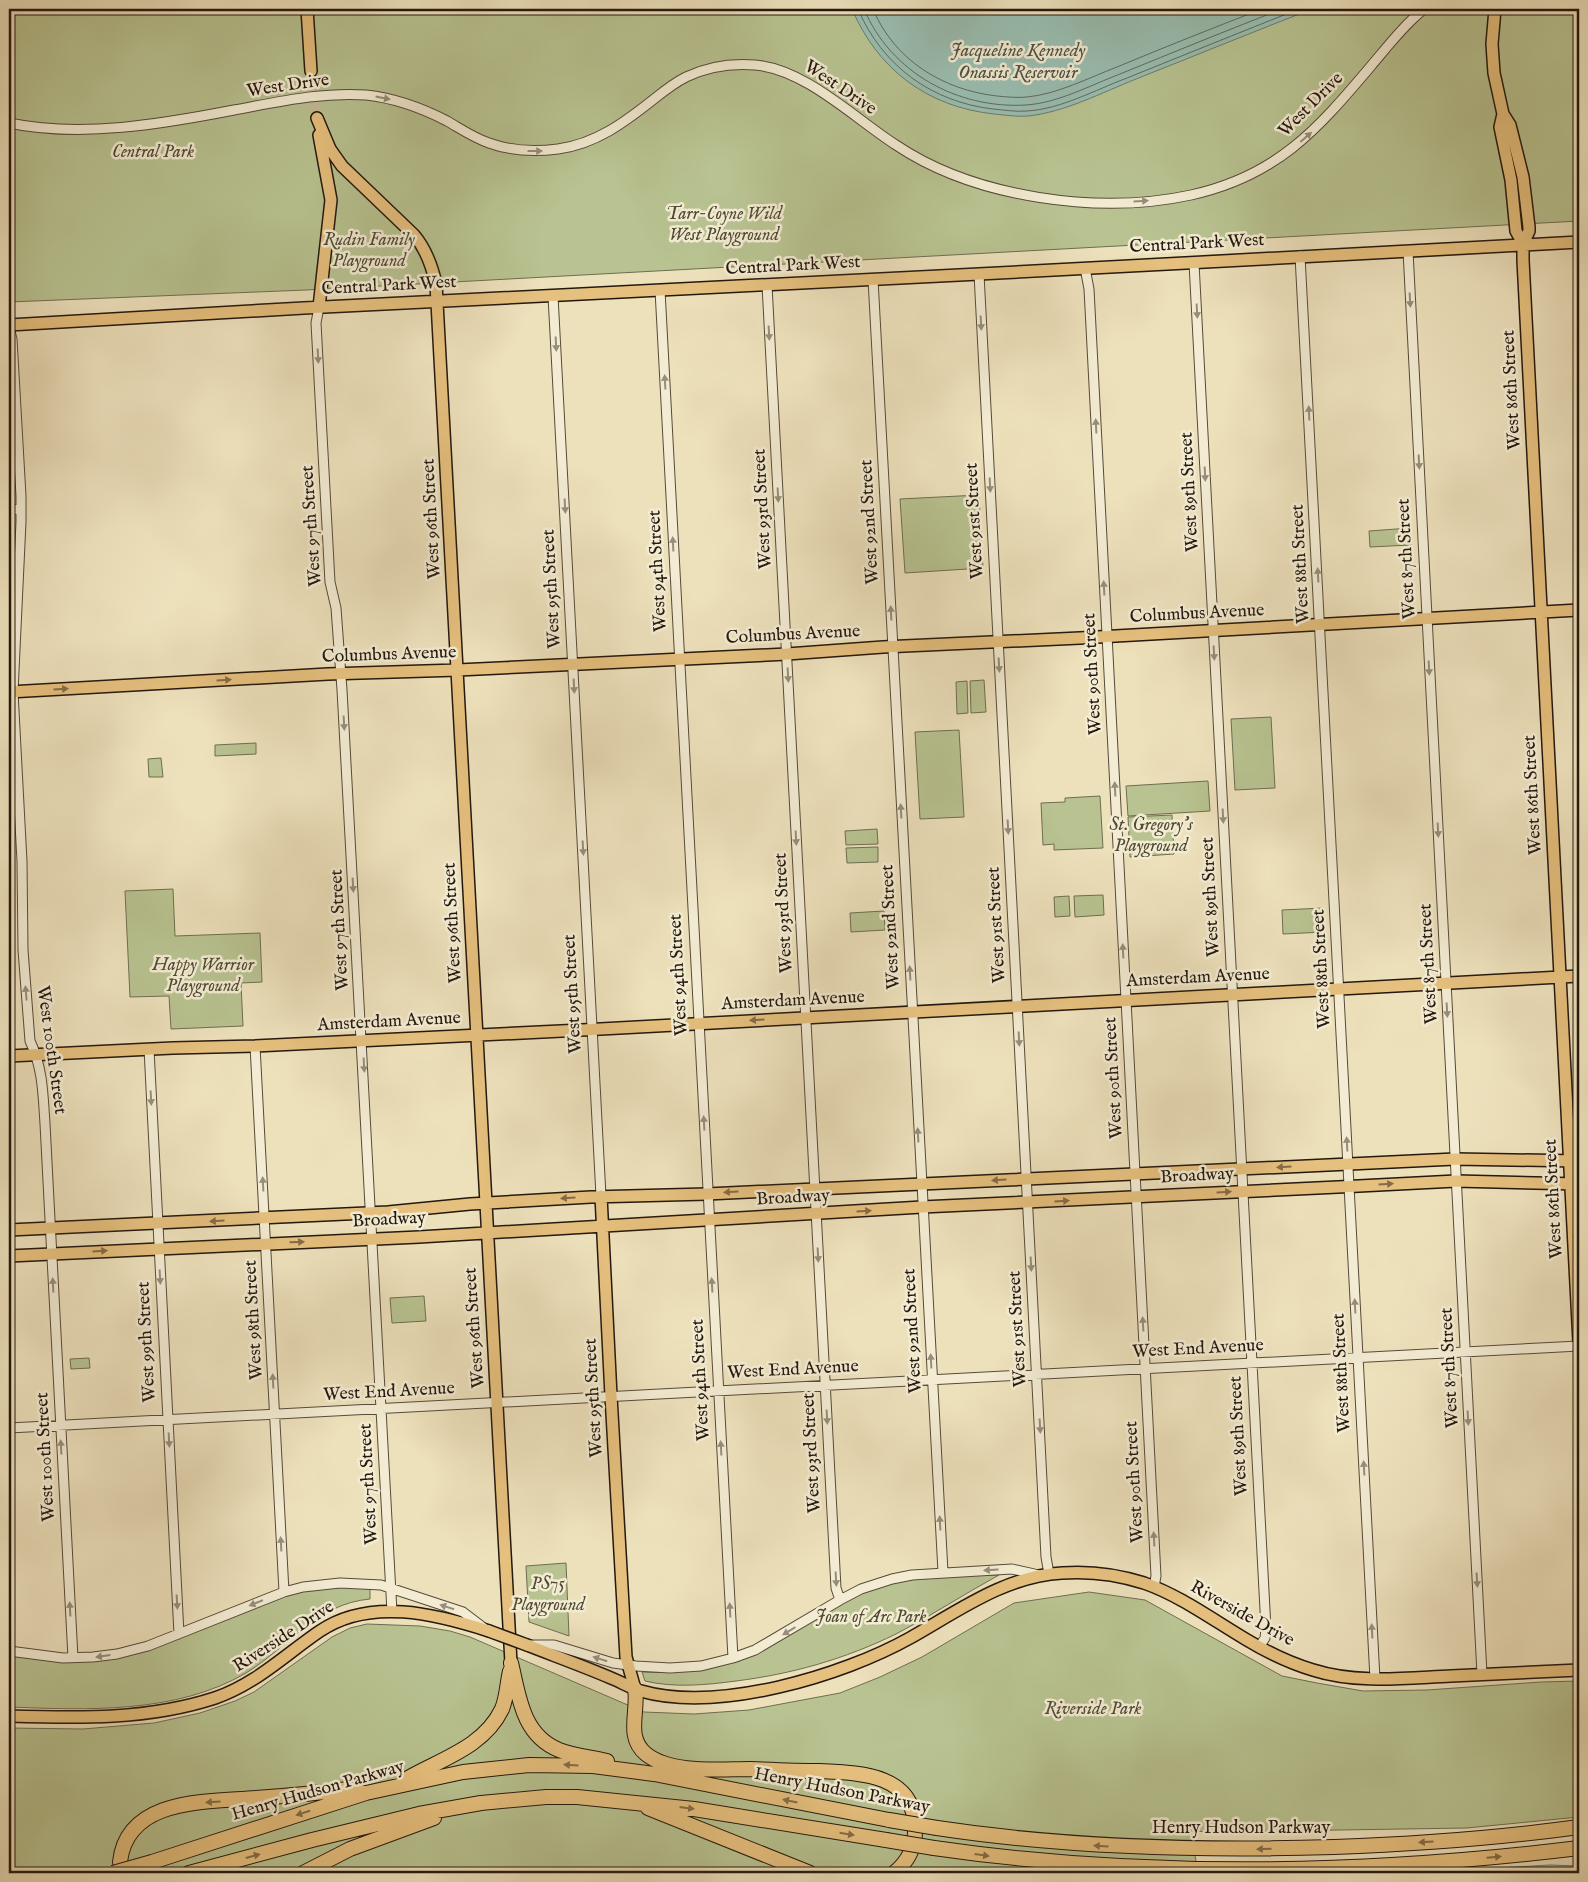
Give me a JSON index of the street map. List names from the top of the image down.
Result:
{
  "streets": {
    "highway": ["Henry Hudson Parkway"],
    "main road": [
      "Central Park West",
      "West 86th Street",
      "West 96th Street",
      "West 95th Street",
      "Columbus Avenue",
      "Amsterdam Avenue",
      "Broadway",
      "Riverside Drive"
    ],
    "street": [
      "West Drive",
      "West 89th Street",
      "West 93rd Street",
      "West 91st Street",
      "West 92nd Street",
      "West 97th Street",
      "West 87th Street",
      "West 88th Street",
      "West 94th Street",
      "West 90th Street",
      "West 100th Street",
      "West 98th Street",
      "West 99th Street",
      "West End Avenue"
    ]
  },
  "crossings": [
    ["Central Park West", "West 86th Street"],
    ["Central Park West", "West 89th Street"],
    ["Central Park West", "West 93rd Street"],
    ["Central Park West", "West 96th Street"],
    ["Central Park West", "West 91st Street"],
    ["Central Park West", "West 92nd Street"],
    ["Central Park West", "West 97th Street"],
    ["Central Park West", "West 87th Street"],
    ["Central Park West", "West 88th Street"],
    ["Central Park West", "West 94th Street"],
    ["Central Park West", "West 95th Street"],
    ["Central Park West", "West 90th Street"],
    ["Central Park West", "West 100th Street"],
    ["West 86th Street", "Columbus Avenue"],
    ["West 86th Street", "Amsterdam Avenue"],
    ["West 86th Street", "Broadway"],
    ["West 86th Street", "West End Avenue"],
    ["West 89th Street", "Columbus Avenue"],
    ["West 89th Street", "Amsterdam Avenue"],
    ["West 89th Street", "Broadway"],
    ["West 89th Street", "West End Avenue"],
    ["West 89th Street", "Riverside Drive"],
    ["West 93rd Street", "Columbus Avenue"],
    ["West 93rd Street", "Amsterdam Avenue"],
    ["West 93rd Street", "Broadway"],
    ["West 93rd Street", "West End Avenue"],
    ["West 93rd Street", "Riverside Drive"],
    ["West 96th Street", "West 97th Street"],
    ["West 96th Street", "Columbus Avenue"],
    ["West 96th Street", "Amsterdam Avenue"],
    ["West 96th Street", "Broadway"],
    ["West 96th Street", "West End Avenue"],
    ["West 91st Street", "Columbus Avenue"],
    ["West 91st Street", "Amsterdam Avenue"],
    ["West 91st Street", "Broadway"],
    ["West 91st Street", "West End Avenue"],
    ["West 91st Street", "Riverside Drive"],
    ["West 92nd Street", "Columbus Avenue"],
    ["West 92nd Street", "Amsterdam Avenue"],
    ["West 92nd Street", "Broadway"],
    ["West 92nd Street", "West End Avenue"],
    ["West 92nd Street", "Riverside Drive"],
    ["West 97th Street", "Columbus Avenue"],
    ["West 97th Street", "Amsterdam Avenue"],
    ["West 97th Street", "Broadway"],
    ["West 97th Street", "West End Avenue"],
    ["West 97th Street", "Riverside Drive"],
    ["West 87th Street", "Columbus Avenue"],
    ["West 87th Street", "Amsterdam Avenue"],
    ["West 87th Street", "Broadway"],
    ["West 87th Street", "West End Avenue"],
    ["West 87th Street", "Riverside Drive"],
    ["West 88th Street", "Columbus Avenue"],
    ["West 88th Street", "Amsterdam Avenue"],
    ["West 88th Street", "Broadway"],
    ["West 88th Street", "West End Avenue"],
    ["West 88th Street", "Riverside Drive"],
    ["West 94th Street", "Columbus Avenue"],
    ["West 94th Street", "Amsterdam Avenue"],
    ["West 94th Street", "Broadway"],
    ["West 94th Street", "West End Avenue"],
    ["West 94th Street", "Riverside Drive"],
    ["West 95th Street", "Columbus Avenue"],
    ["West 95th Street", "Amsterdam Avenue"],
    ["West 95th Street", "Broadway"],
    ["West 95th Street", "West End Avenue"],
    ["West 95th Street", "Riverside Drive"],
    ["Columbus Avenue", "West 90th Street"],
    ["Columbus Avenue", "West 100th Street"],
    ["West 90th Street", "Amsterdam Avenue"],
    ["West 90th Street", "Broadway"],
    ["West 90th Street", "West End Avenue"],
    ["West 90th Street", "Riverside Drive"],
    ["Amsterdam Avenue", "West 100th Street"],
    ["Amsterdam Avenue", "West 98th Street"],
    ["Amsterdam Avenue", "West 99th Street"],
    ["West 100th Street", "Broadway"],
    ["West 100th Street", "West End Avenue"],
    ["West 100th Street", "Riverside Drive"],
    ["Broadway", "West 98th Street"],
    ["Broadway", "West 99th Street"],
    ["West 98th Street", "West End Avenue"],
    ["West 98th Street", "Riverside Drive"],
    ["West 99th Street", "West End Avenue"],
    ["West 99th Street", "Riverside Drive"]
  ],
  "one_way": [
    "West Drive",
    "West 89th Street",
    "West 93rd Street",
    "West 91st Street",
    "West 92nd Street",
    "West 97th Street",
    "West 87th Street",
    "West 88th Street",
    "West 94th Street",
    "West 95th Street",
    "West 90th Street",
    "West 100th Street",
    "West 98th Street",
    "West 99th Street"
  ],
  "water": ["Jacqueline Kennedy Onassis Reservoir"],
  "parks": [
    "Central Park",
    "Tarr-Coyne Wild West Playground",
    "Rudin Family Playground",
    "St. Gregory's Playground",
    "Happy Warrior Playground",
    "PS75 Playground",
    "Joan of Arc Park",
    "Riverside Park"
  ]
}
